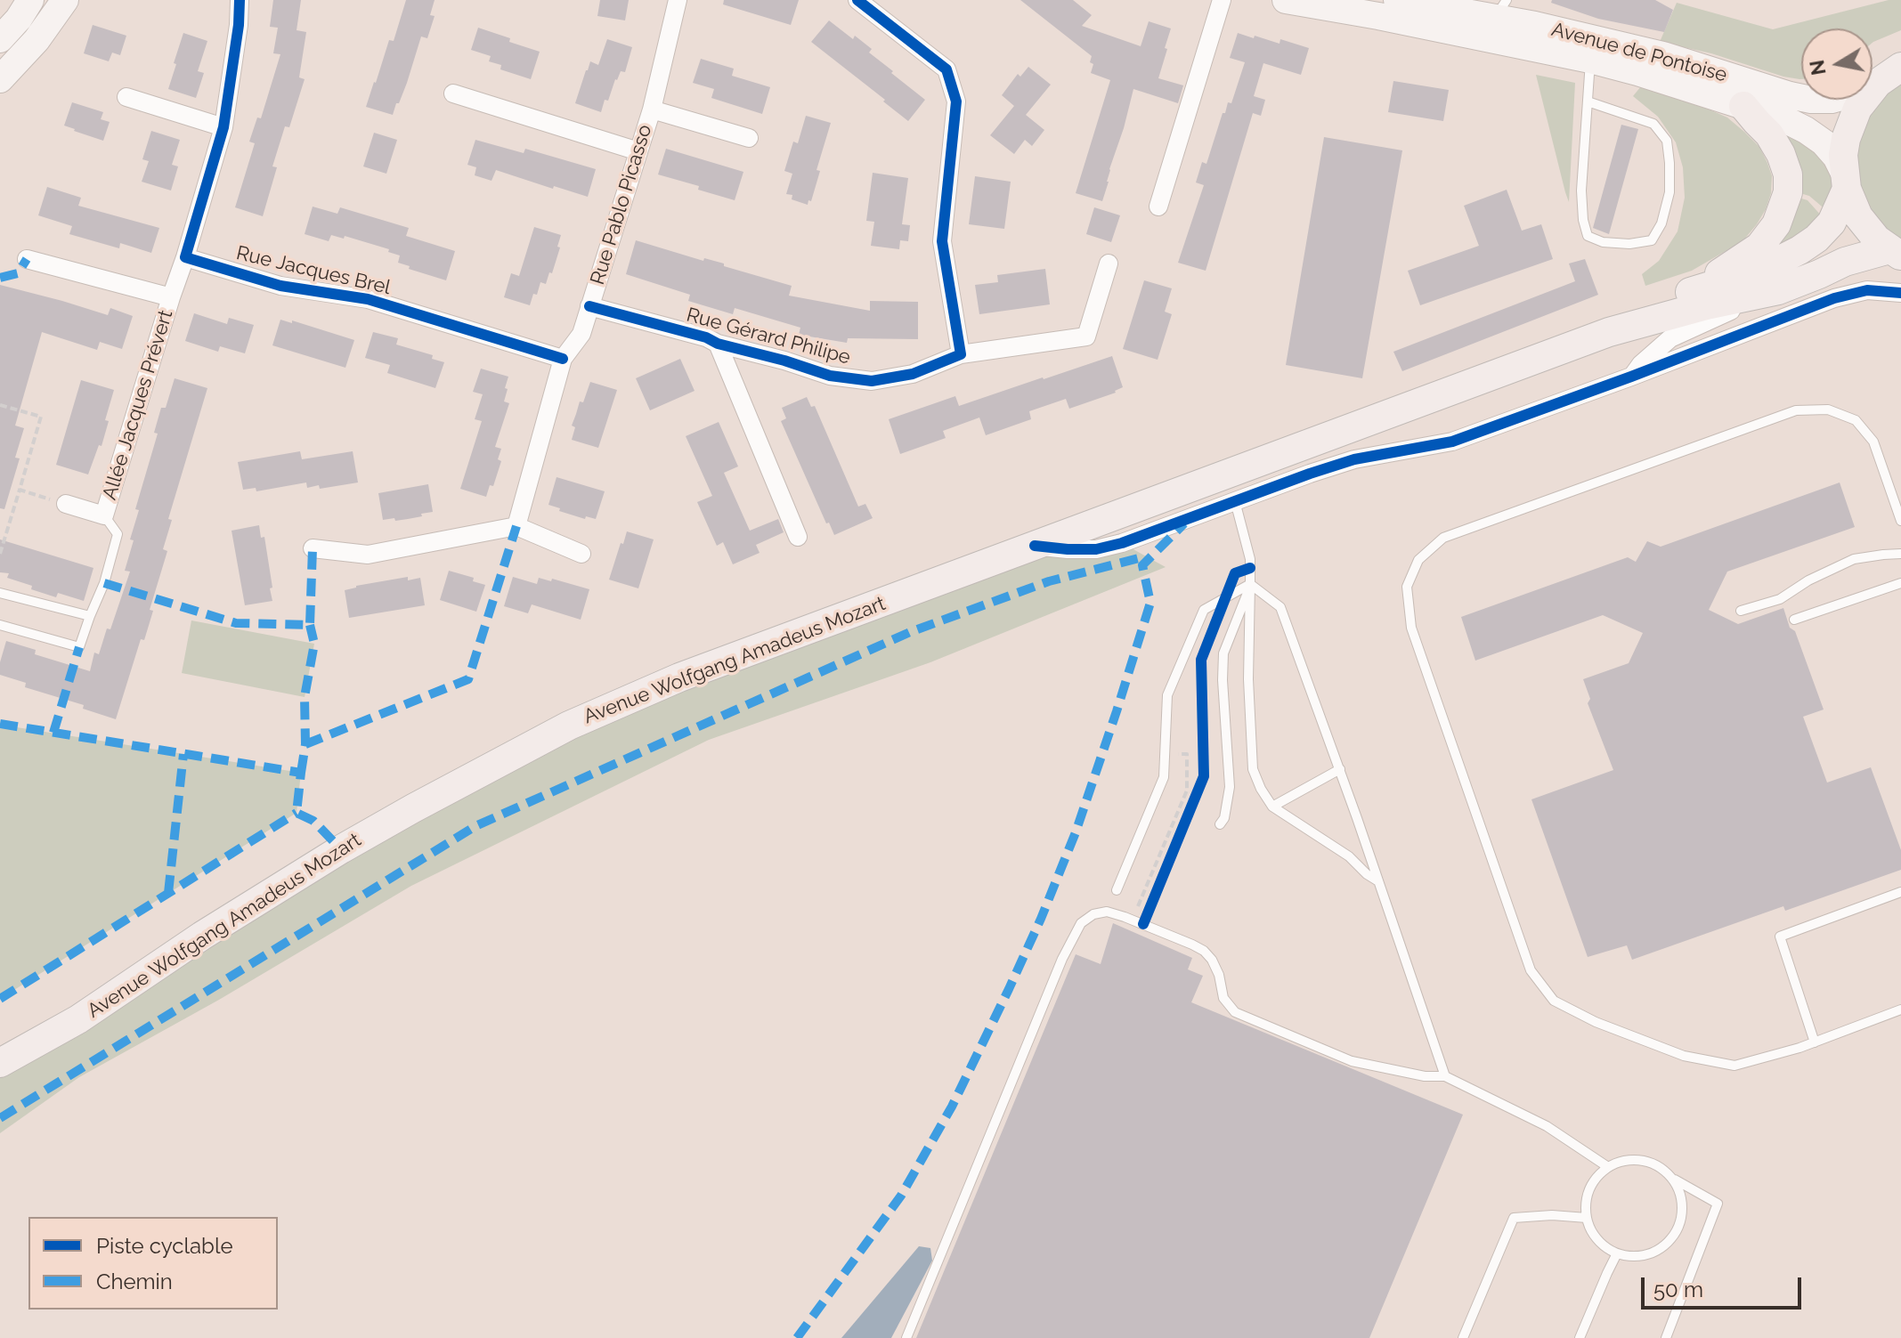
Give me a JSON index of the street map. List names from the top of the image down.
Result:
{
  "streets": {
    "main road": ["Avenue Wolfgang Amadeus Mozart"],
    "street": [
      "Avenue de Pontoise",
      "Rue Pablo Picasso",
      "Rue Jacques Brel",
      "Rue Gérard Philipe",
      "Allée Jacques Prévert"
    ]
  },
  "crossings": [
    ["Rue Pablo Picasso", "Rue Jacques Brel"],
    ["Rue Pablo Picasso", "Rue Gérard Philipe"],
    ["Rue Jacques Brel", "Allée Jacques Prévert"]
  ],
  "legend": ["Piste cyclable", "Chemin"],
  "scale_bar": "50 m",
  "north": "left"
}
